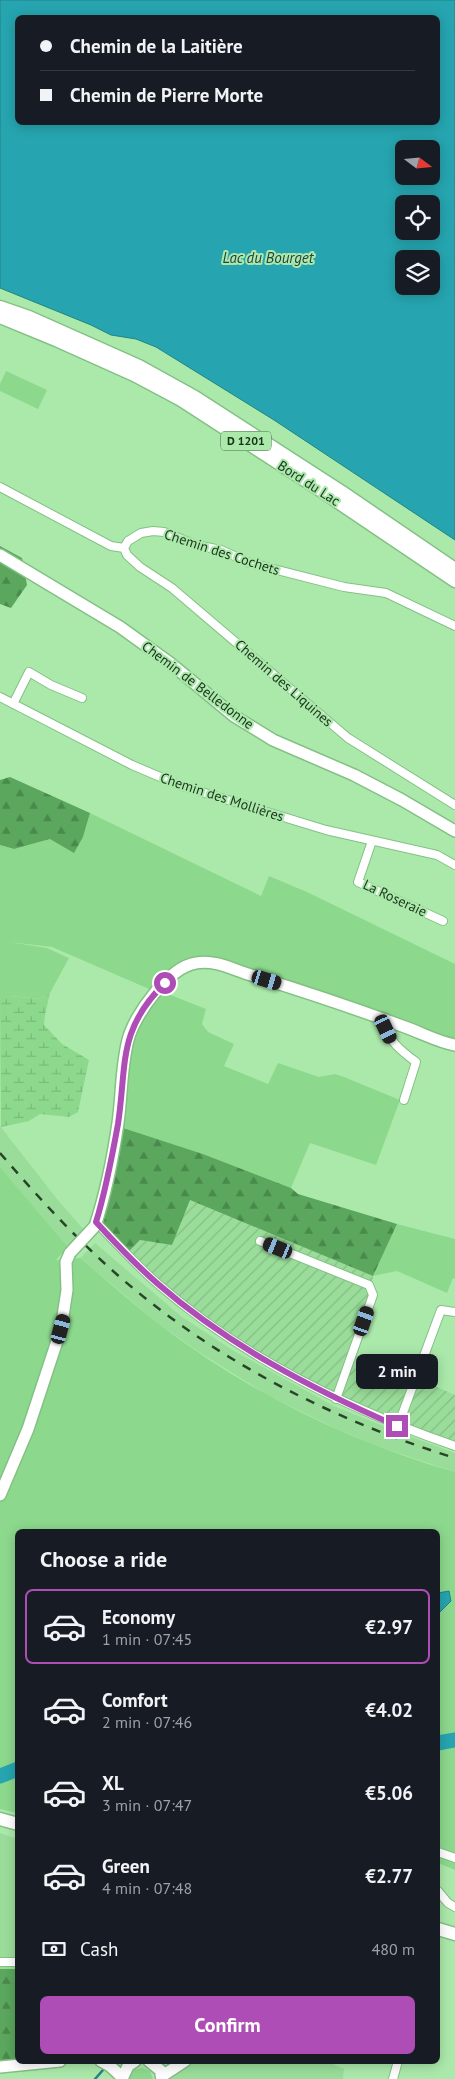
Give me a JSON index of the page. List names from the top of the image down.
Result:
{
  "streets": {
    "main road": ["D 1201", "Bord du Lac", "Chemin de Belledonne"],
    "street": [
      "Chemin des Cochets",
      "Chemin des Liquines",
      "Chemin des Mollières",
      "La Roseraie"
    ]
  },
  "crossings": [
    ["D 1201", "Bord du Lac"],
    ["Chemin des Cochets", "Chemin des Liquines"],
    ["Chemin des Mollières", "La Roseraie"]
  ],
  "water": ["Lac du Bourget"],
  "north": "right",
  "page": {
    "banner": ["Chemin de la Laitière", "Chemin de Pierre Morte"],
    "bubble": "2 min",
    "heading": "Choose a ride",
    "list": [
      {
        "name": "Economy",
        "note": "1 min · 07:45",
        "value": "€2.97"
      },
      {
        "name": "Comfort",
        "note": "2 min · 07:46",
        "value": "€4.02"
      },
      {
        "name": "XL",
        "note": "3 min · 07:47",
        "value": "€5.06"
      },
      {
        "name": "Green",
        "note": "4 min · 07:48",
        "value": "€2.77"
      }
    ],
    "pay": ["Cash", "480 m"],
    "buttons": "Confirm"
  }
}
